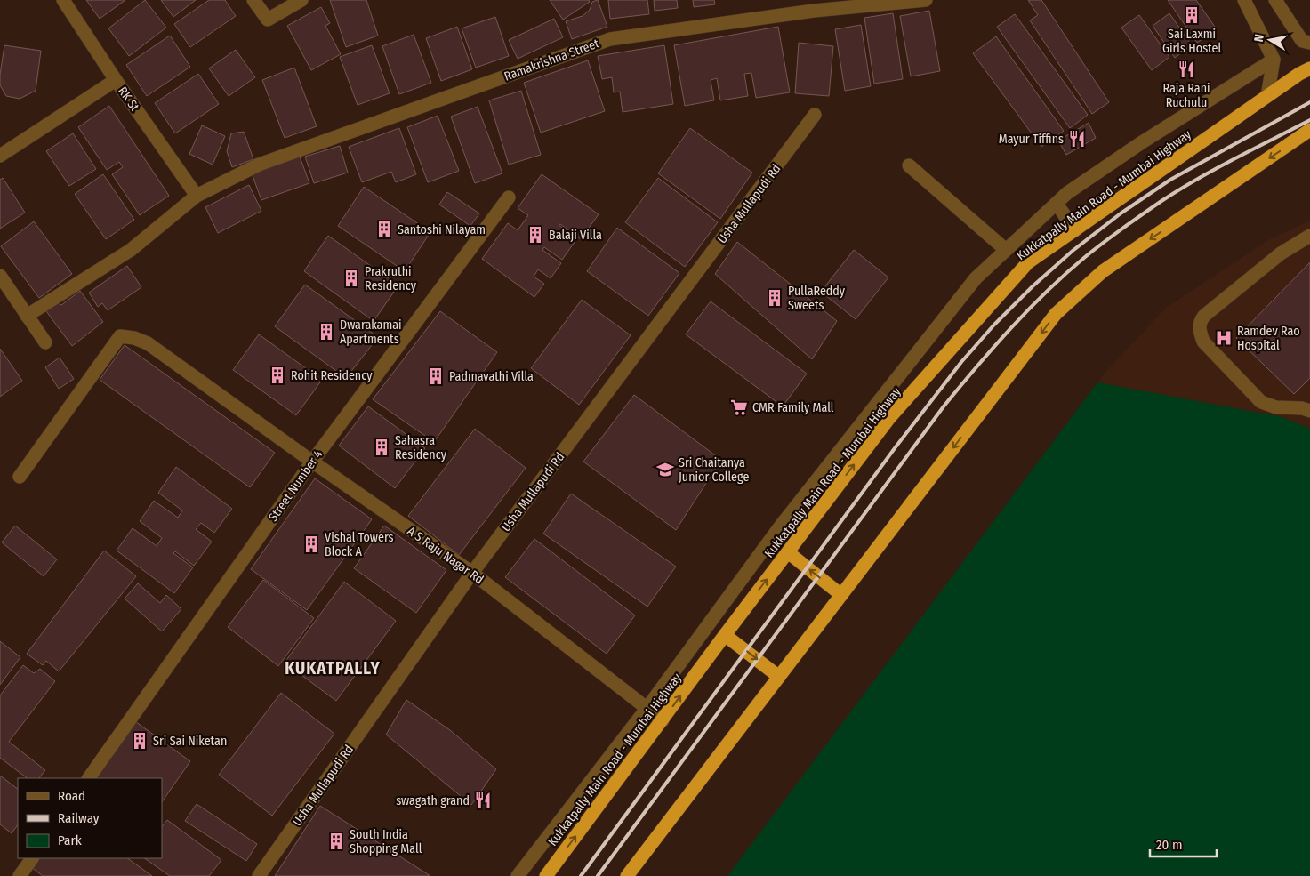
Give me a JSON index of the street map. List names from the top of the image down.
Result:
{
  "streets": {
    "highway": ["Kukkatpally Main Road - Mumbai Highway"],
    "street": [
      "Ramakrishna Street",
      "RK St",
      "Usha Mullapudi Rd",
      "Street Number 4",
      "A S Raju Nagar Rd"
    ]
  },
  "crossings": [
    ["Ramakrishna Street", "RK St"],
    ["Kukkatpally Main Road - Mumbai Highway", "A S Raju Nagar Rd"],
    ["Usha Mullapudi Rd", "A S Raju Nagar Rd"],
    ["Street Number 4", "A S Raju Nagar Rd"]
  ],
  "districts": ["KUKATPALLY"],
  "places": {
    "building": [
      "Sai Laxmi Girls Hostel",
      "Santoshi Nilayam",
      "Balaji Villa",
      "Prakruthi Residency",
      "PullaReddy Sweets",
      "Dwarakamai Apartments",
      "Rohit Residency",
      "Padmavathi Villa",
      "Sahasra Residency",
      "Vishal Towers Block A",
      "Sri Sai Niketan",
      "South India Shopping Mall"
    ],
    "restaurant": ["Raja Rani Ruchulu", "Mayur Tiffins", "swagath grand"],
    "hospital": ["Ramdev Rao Hospital"],
    "supermarket": ["CMR Family Mall"],
    "school or university": ["Sri Chaitanya Junior College"]
  },
  "legend": ["Road", "Railway", "Park"],
  "scale_bar": "20 m",
  "north": "left"
}
